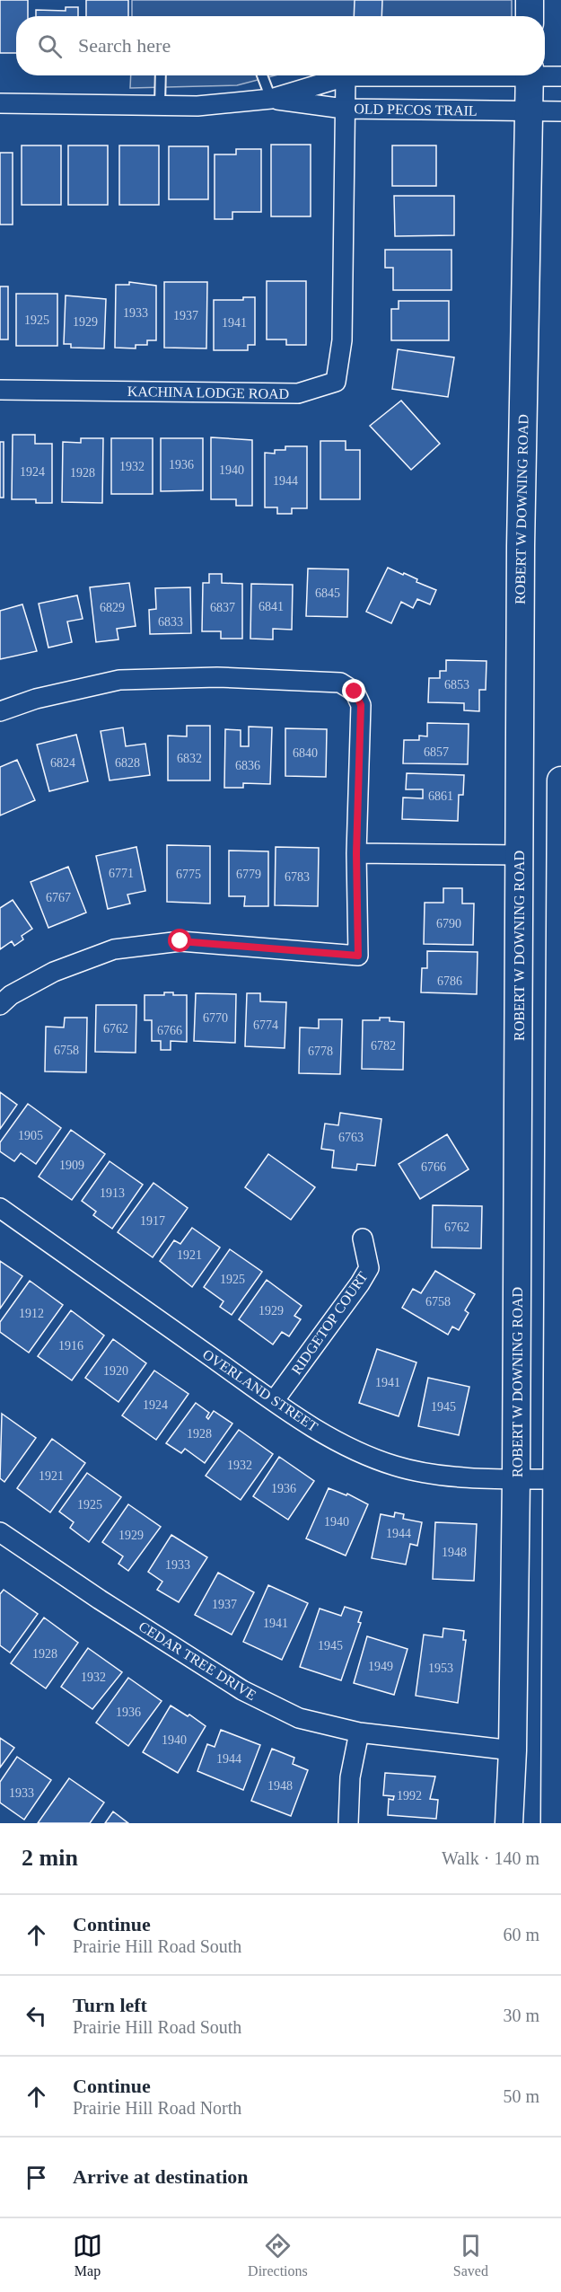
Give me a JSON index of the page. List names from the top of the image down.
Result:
{
  "streets": {
    "main road": ["ROBERT W DOWNING ROAD"],
    "street": [
      "OLD PECOS TRAIL",
      "KACHINA LODGE ROAD",
      "RIDGETOP COURT",
      "OVERLAND STREET",
      "CEDAR TREE DRIVE"
    ]
  },
  "crossings": [
    ["OLD PECOS TRAIL", "KACHINA LODGE ROAD"],
    ["OLD PECOS TRAIL", "ROBERT W DOWNING ROAD"],
    ["ROBERT W DOWNING ROAD", "OVERLAND STREET"],
    ["ROBERT W DOWNING ROAD", "CEDAR TREE DRIVE"],
    ["RIDGETOP COURT", "OVERLAND STREET"]
  ],
  "house_numbers": [
    "1933",
    "1937",
    "1925",
    "1929",
    "1941",
    "1936",
    "1932",
    "1940",
    "1924",
    "1928",
    "1944",
    "6845",
    "6841",
    "6829",
    "6837",
    "6833",
    "6853",
    "6857",
    "6840",
    "6832",
    "6824",
    "6828",
    "6836",
    "6861",
    "6771",
    "6775",
    "6779",
    "6783",
    "6767",
    "6790",
    "6786",
    "6770",
    "6774",
    "6762",
    "6766",
    "6782",
    "6758",
    "6778",
    "1905",
    "6763",
    "1909",
    "6766",
    "1913",
    "1917",
    "6762",
    "1921",
    "1925",
    "6758",
    "1929",
    "1912",
    "1916",
    "1920",
    "1941",
    "1924",
    "1945",
    "1928",
    "1932",
    "1921",
    "1936",
    "1925",
    "1940",
    "1944",
    "1929",
    "1948",
    "1933",
    "1937",
    "1941",
    "1945",
    "1928",
    "1949",
    "1953",
    "1932",
    "1936",
    "1940",
    "1944",
    "1948",
    "1933",
    "1992"
  ],
  "page": {
    "search": "Search here",
    "heading": ["2 min", "Walk · 140 m"],
    "list": [
      ["Continue", "Prairie Hill Road South", "60 m"],
      ["Turn left", "Prairie Hill Road South", "30 m"],
      ["Continue", "Prairie Hill Road North", "50 m"],
      "Arrive at destination"
    ],
    "nav": ["Map", "Directions", "Saved"]
  }
}
